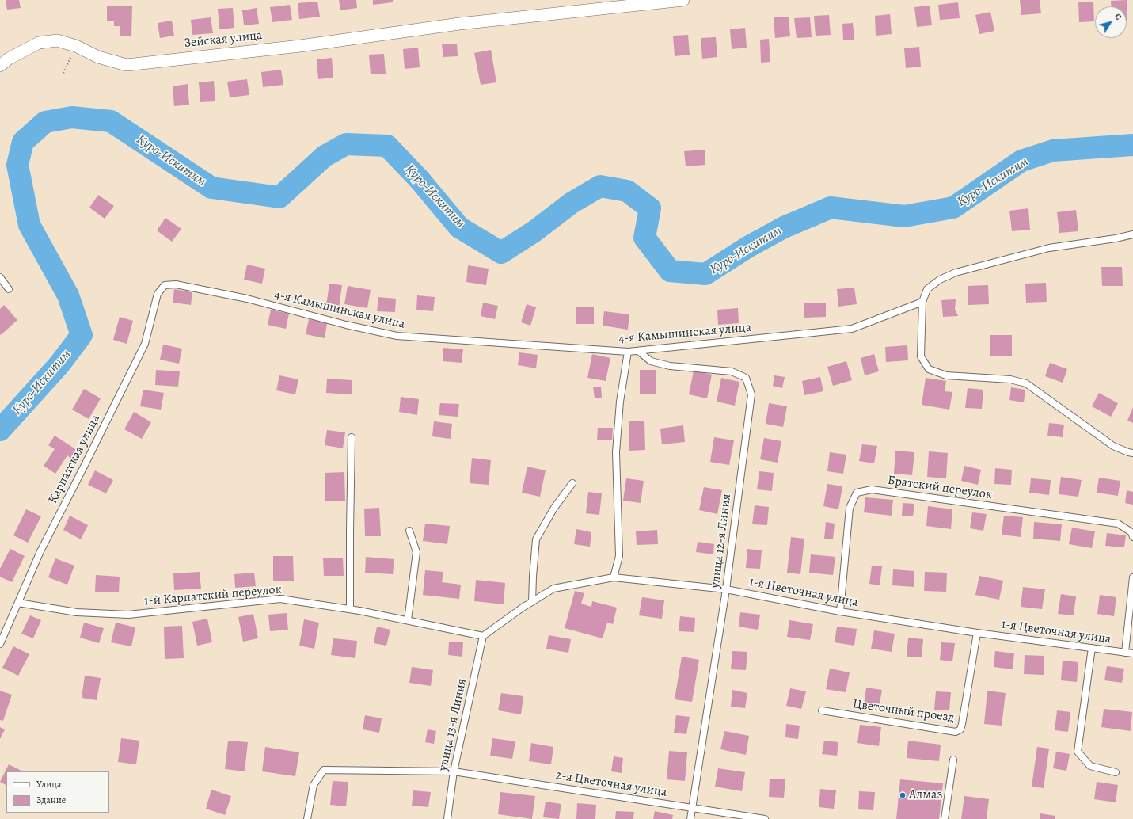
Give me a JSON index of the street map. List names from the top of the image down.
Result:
{
  "streets": {
    "street": ["Зейская улица"],
    "lane": [
      "4-я Камышинская улица",
      "Карпатская улица",
      "Братский переулок",
      "улица 12-я Линия",
      "1-я Цветочная улица",
      "1-й Карпатский переулок",
      "Цветочный проезд",
      "улица 13-я Линия",
      "2-я Цветочная улица"
    ]
  },
  "crossings": [
    ["4-я Камышинская улица", "Карпатская улица"],
    ["4-я Камышинская улица", "улица 12-я Линия"],
    ["Карпатская улица", "1-й Карпатский переулок"],
    ["Братский переулок", "1-я Цветочная улица"],
    ["улица 12-я Линия", "1-я Цветочная улица"],
    ["улица 12-я Линия", "2-я Цветочная улица"],
    ["1-я Цветочная улица", "1-й Карпатский переулок"],
    ["1-я Цветочная улица", "Цветочный проезд"],
    ["1-я Цветочная улица", "улица 13-я Линия"],
    ["1-й Карпатский переулок", "улица 13-я Линия"],
    ["улица 13-я Линия", "2-я Цветочная улица"]
  ],
  "water": ["Куро-Искитим"],
  "places": ["Алмаз"],
  "legend": ["Улица", "Здание"],
  "north": "top right"
}
